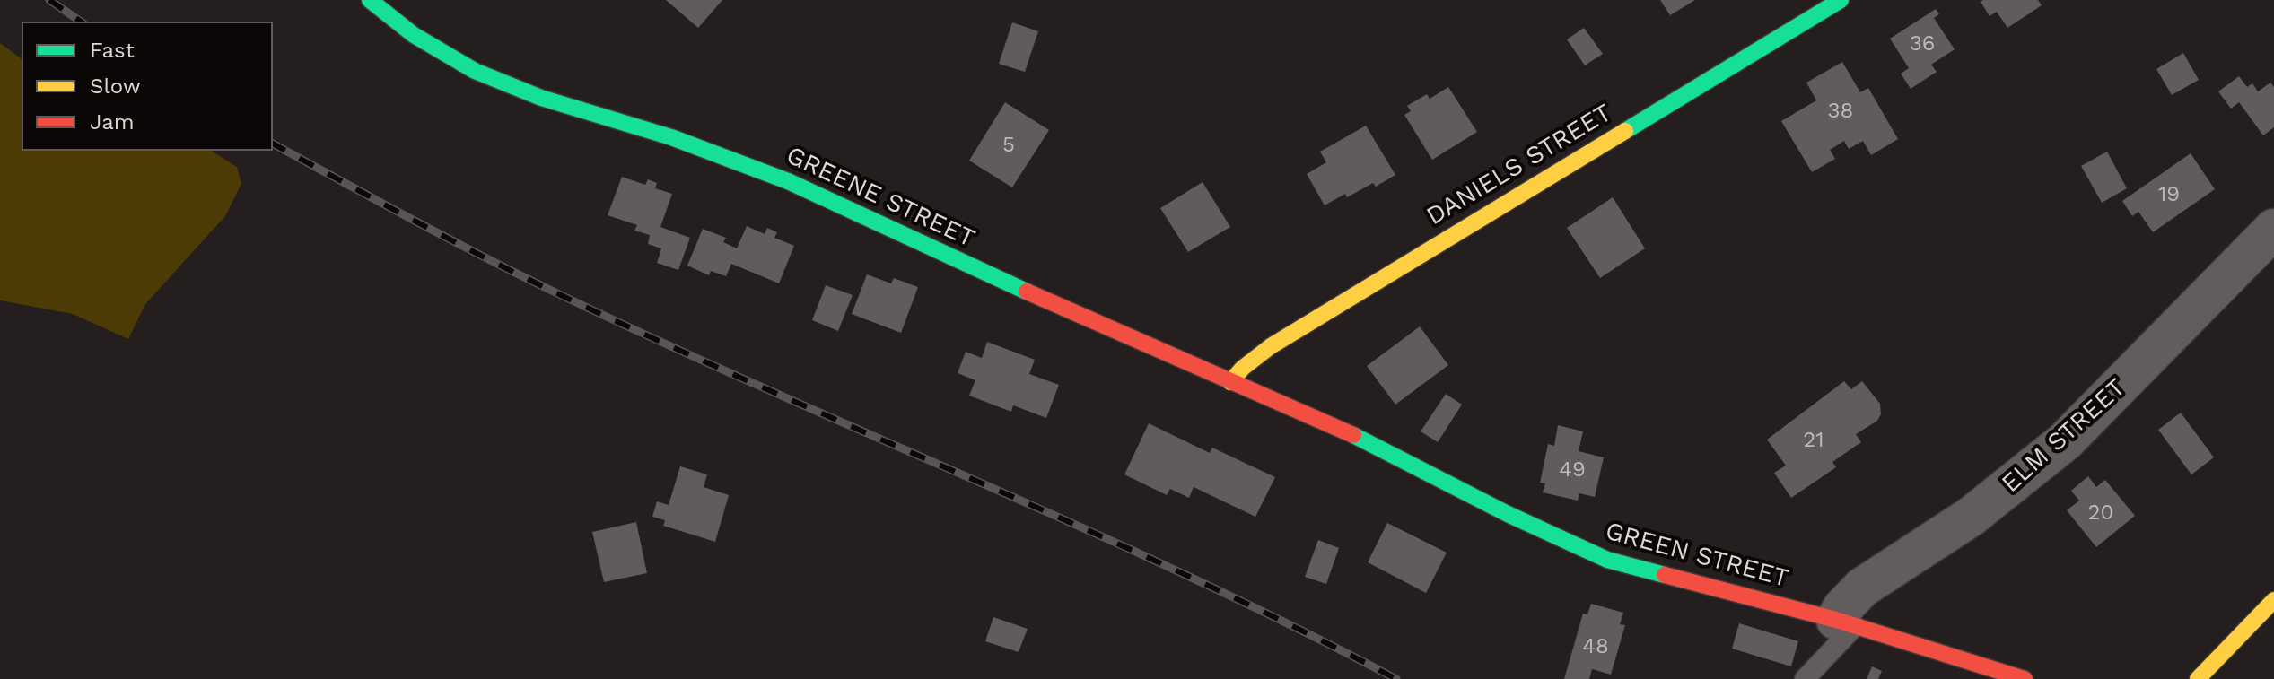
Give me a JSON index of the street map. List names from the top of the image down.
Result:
{
  "streets": {
    "street": [
      "DANIELS STREET",
      "GREENE STREET",
      "ELM STREET",
      "GREEN STREET"
    ]
  },
  "crossings": [
    ["DANIELS STREET", "GREENE STREET"],
    ["GREENE STREET", "GREEN STREET"],
    ["ELM STREET", "GREEN STREET"]
  ],
  "house_numbers": [
    "36",
    "38",
    "5",
    "19",
    "21",
    "49",
    "20",
    "48"
  ],
  "legend": ["Fast", "Slow", "Jam"]
}
